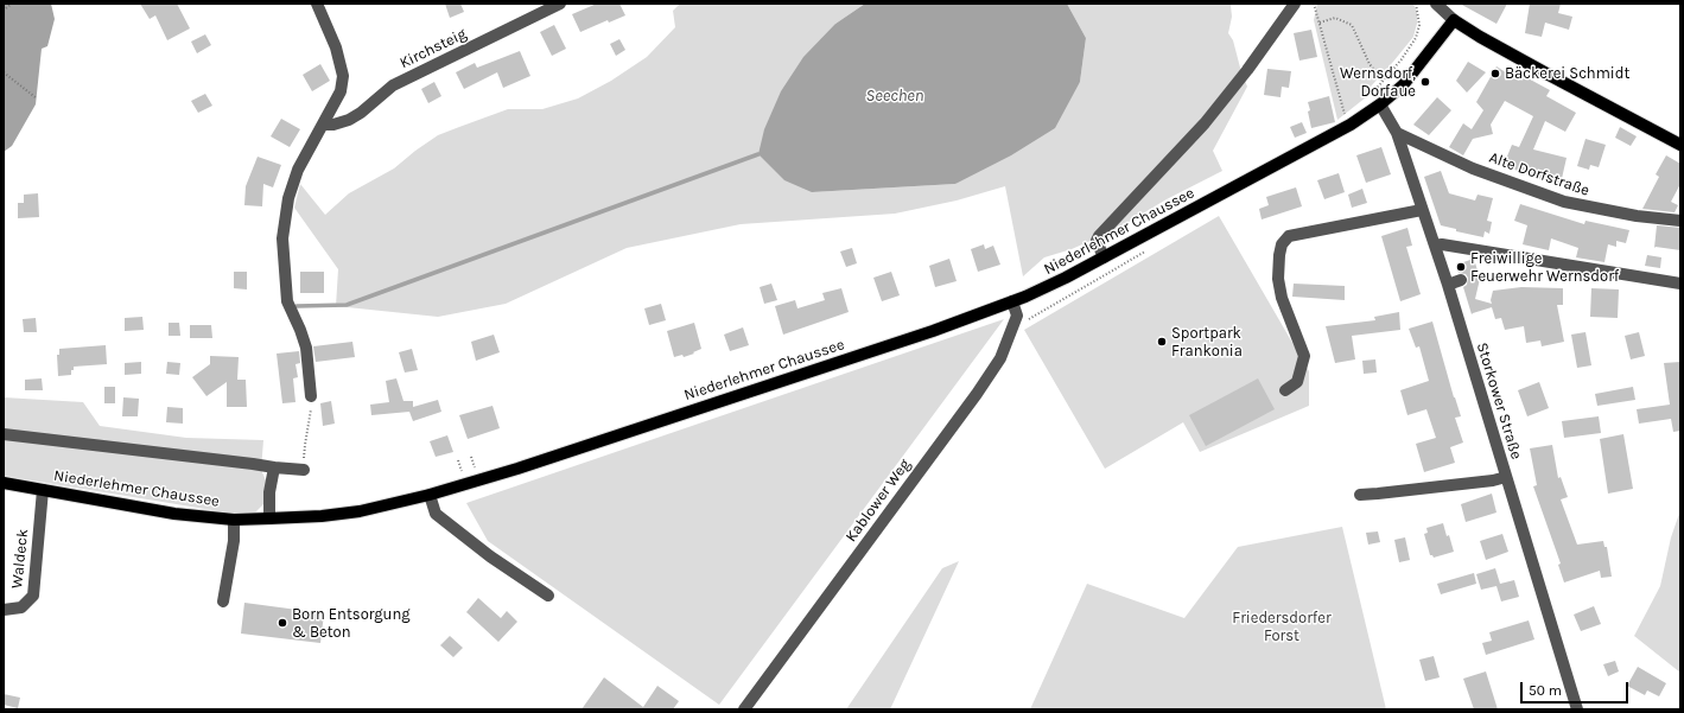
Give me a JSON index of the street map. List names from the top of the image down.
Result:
{
  "streets": {
    "main road": ["Niederlehmer Chaussee"],
    "street": [
      "Kirchsteig",
      "Alte Dorfstraße",
      "Storkower Straße",
      "Kablower Weg",
      "Waldeck"
    ]
  },
  "crossings": [
    ["Alte Dorfstraße", "Storkower Straße"],
    ["Niederlehmer Chaussee", "Storkower Straße"],
    ["Niederlehmer Chaussee", "Waldeck"]
  ],
  "water": ["Seechen"],
  "parks": ["Friedersdorfer Forst"],
  "places": [
    "Bäckerei Schmidt",
    "Wernsdorf, Dorfaue",
    "Freiwillige Feuerwehr Wernsdorf",
    "Sportpark Frankonia",
    "Born Entsorgung & Beton"
  ],
  "scale_bar": "50 m"
}
